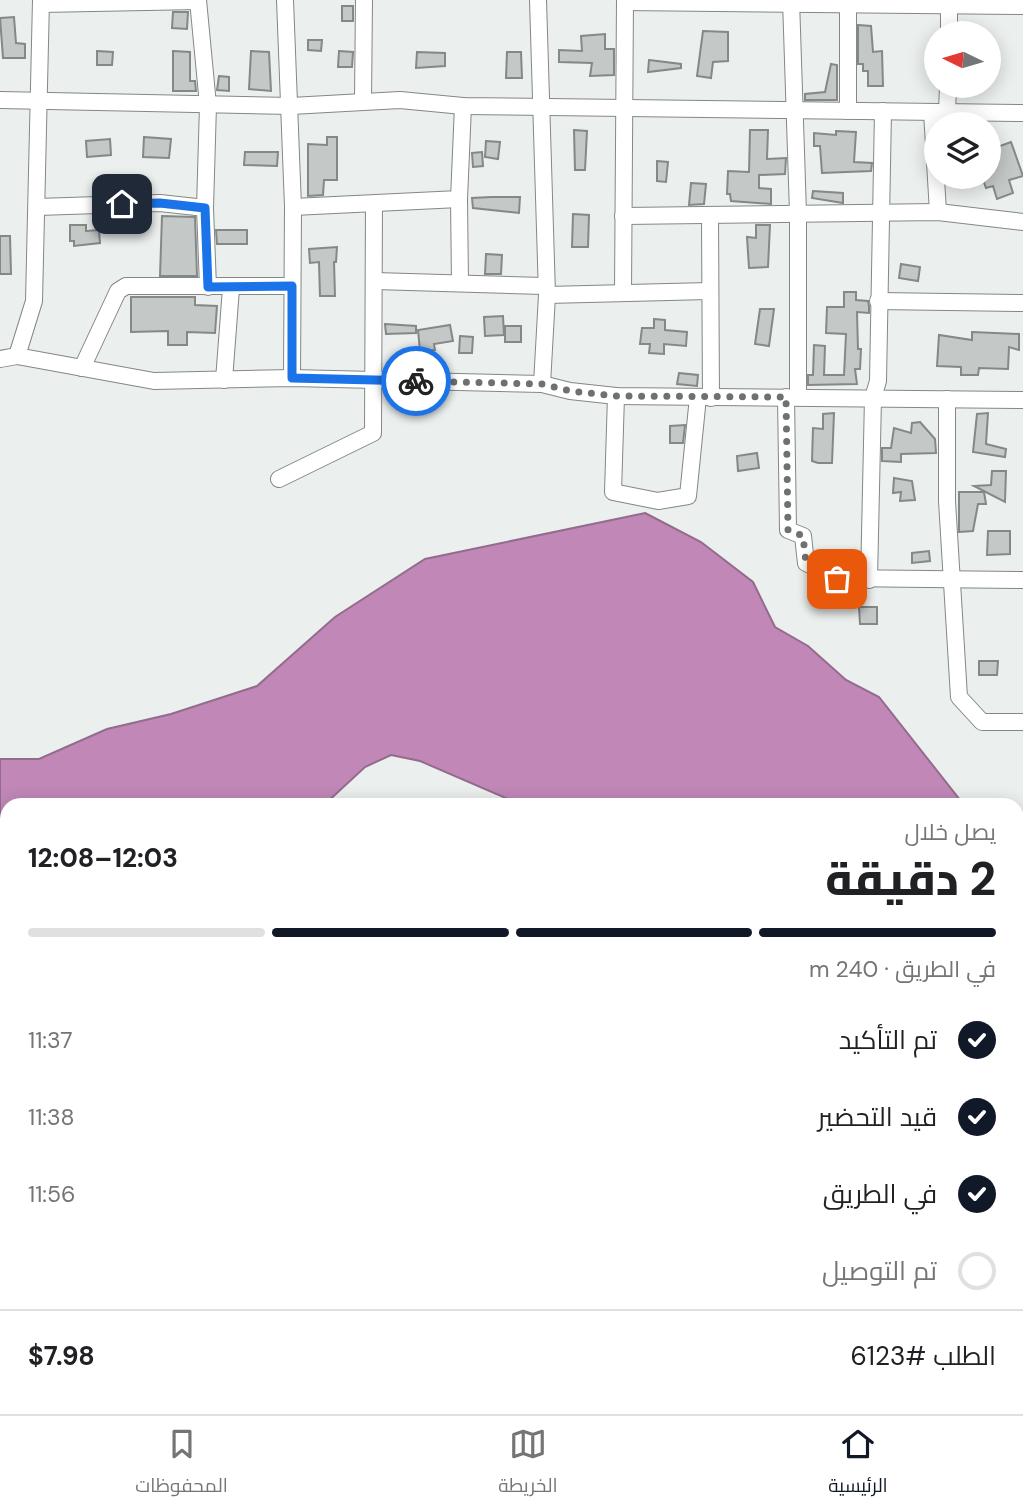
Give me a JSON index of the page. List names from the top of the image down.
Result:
{
  "north": "left",
  "page": {
    "heading": ["2 دقيقة", "يصل خلال", "12:03–12:08"],
    "panel": ["الطلب #6123", "$7.98"],
    "bar": "في الطريق · 240 m",
    "list": [
      ["تم التأكيد", "11:37"],
      ["قيد التحضير", "11:38"],
      ["في الطريق", "11:56"],
      "تم التوصيل"
    ],
    "tabs": ["الرئيسية", "الخريطة", "المحفوظات"]
  }
}
